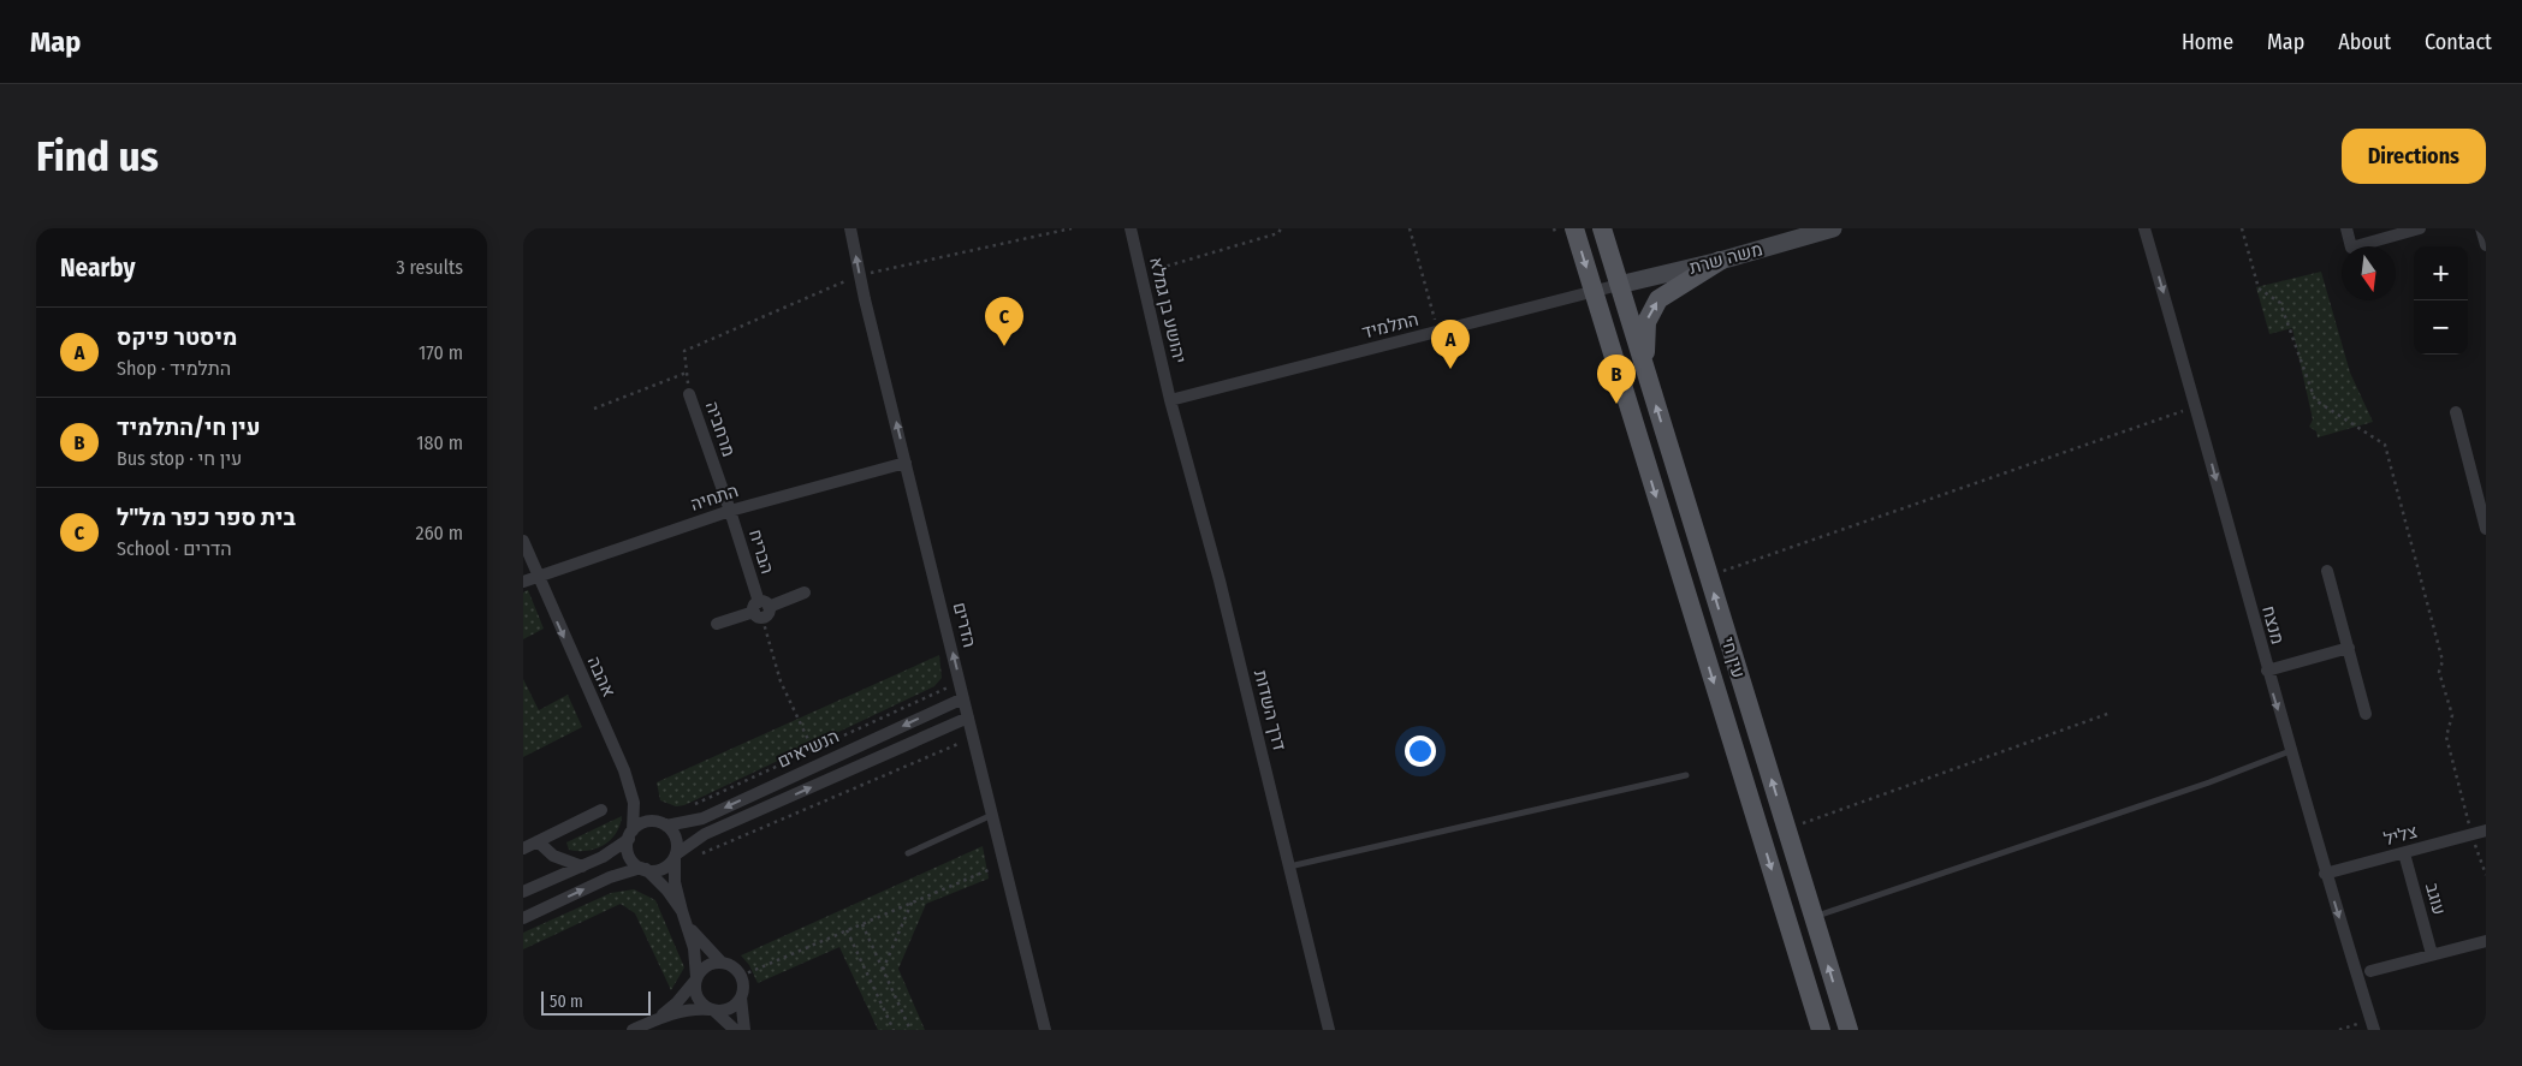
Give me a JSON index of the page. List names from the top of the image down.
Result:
{
  "streets": {
    "main road": ["עין חי"],
    "street": [
      "משה שרת",
      "יהושע בן גמלא",
      "התלמיד",
      "מרחביה",
      "התחיה",
      "הבריח",
      "הדרים",
      "מנצח",
      "אהבה",
      "דרך השדות",
      "הנשיאים",
      "צליל",
      "עוגב"
    ]
  },
  "crossings": [
    ["משה שרת", "התלמיד"],
    ["משה שרת", "עין חי"],
    ["יהושע בן גמלא", "התלמיד"],
    ["יהושע בן גמלא", "דרך השדות"],
    ["התלמיד", "עין חי"],
    ["התלמיד", "דרך השדות"],
    ["מרחביה", "התחיה"],
    ["מרחביה", "הבריח"],
    ["התחיה", "הבריח"],
    ["התחיה", "הדרים"],
    ["התחיה", "אהבה"],
    ["הדרים", "הנשיאים"],
    ["מנצח", "צליל"],
    ["אהבה", "הנשיאים"],
    ["צליל", "עוגב"]
  ],
  "one_way": ["הדרים", "מנצח", "אהבה"],
  "scale_bar": "50 m",
  "north": "bottom",
  "page": {
    "header": "Map",
    "nav": [
      "Home",
      "Map",
      "About",
      "Contact"
    ],
    "buttons": "Directions",
    "title": "Find us",
    "heading": ["Nearby", "3 results"],
    "map_buttons": ["+", "−"],
    "pins": ["C", "A", "B"],
    "list": [
      {
        "mark": "A",
        "name": "מיסטר פיקס",
        "note": "Shop · התלמיד",
        "value": "170 m"
      },
      {
        "mark": "B",
        "name": "עין חי/התלמיד",
        "note": "Bus stop · עין חי",
        "value": "180 m"
      },
      {
        "mark": "C",
        "name": "בית ספר כפר מל\"ל",
        "note": "School · הדרים",
        "value": "260 m"
      }
    ],
    "scale": "50 m"
  }
}
